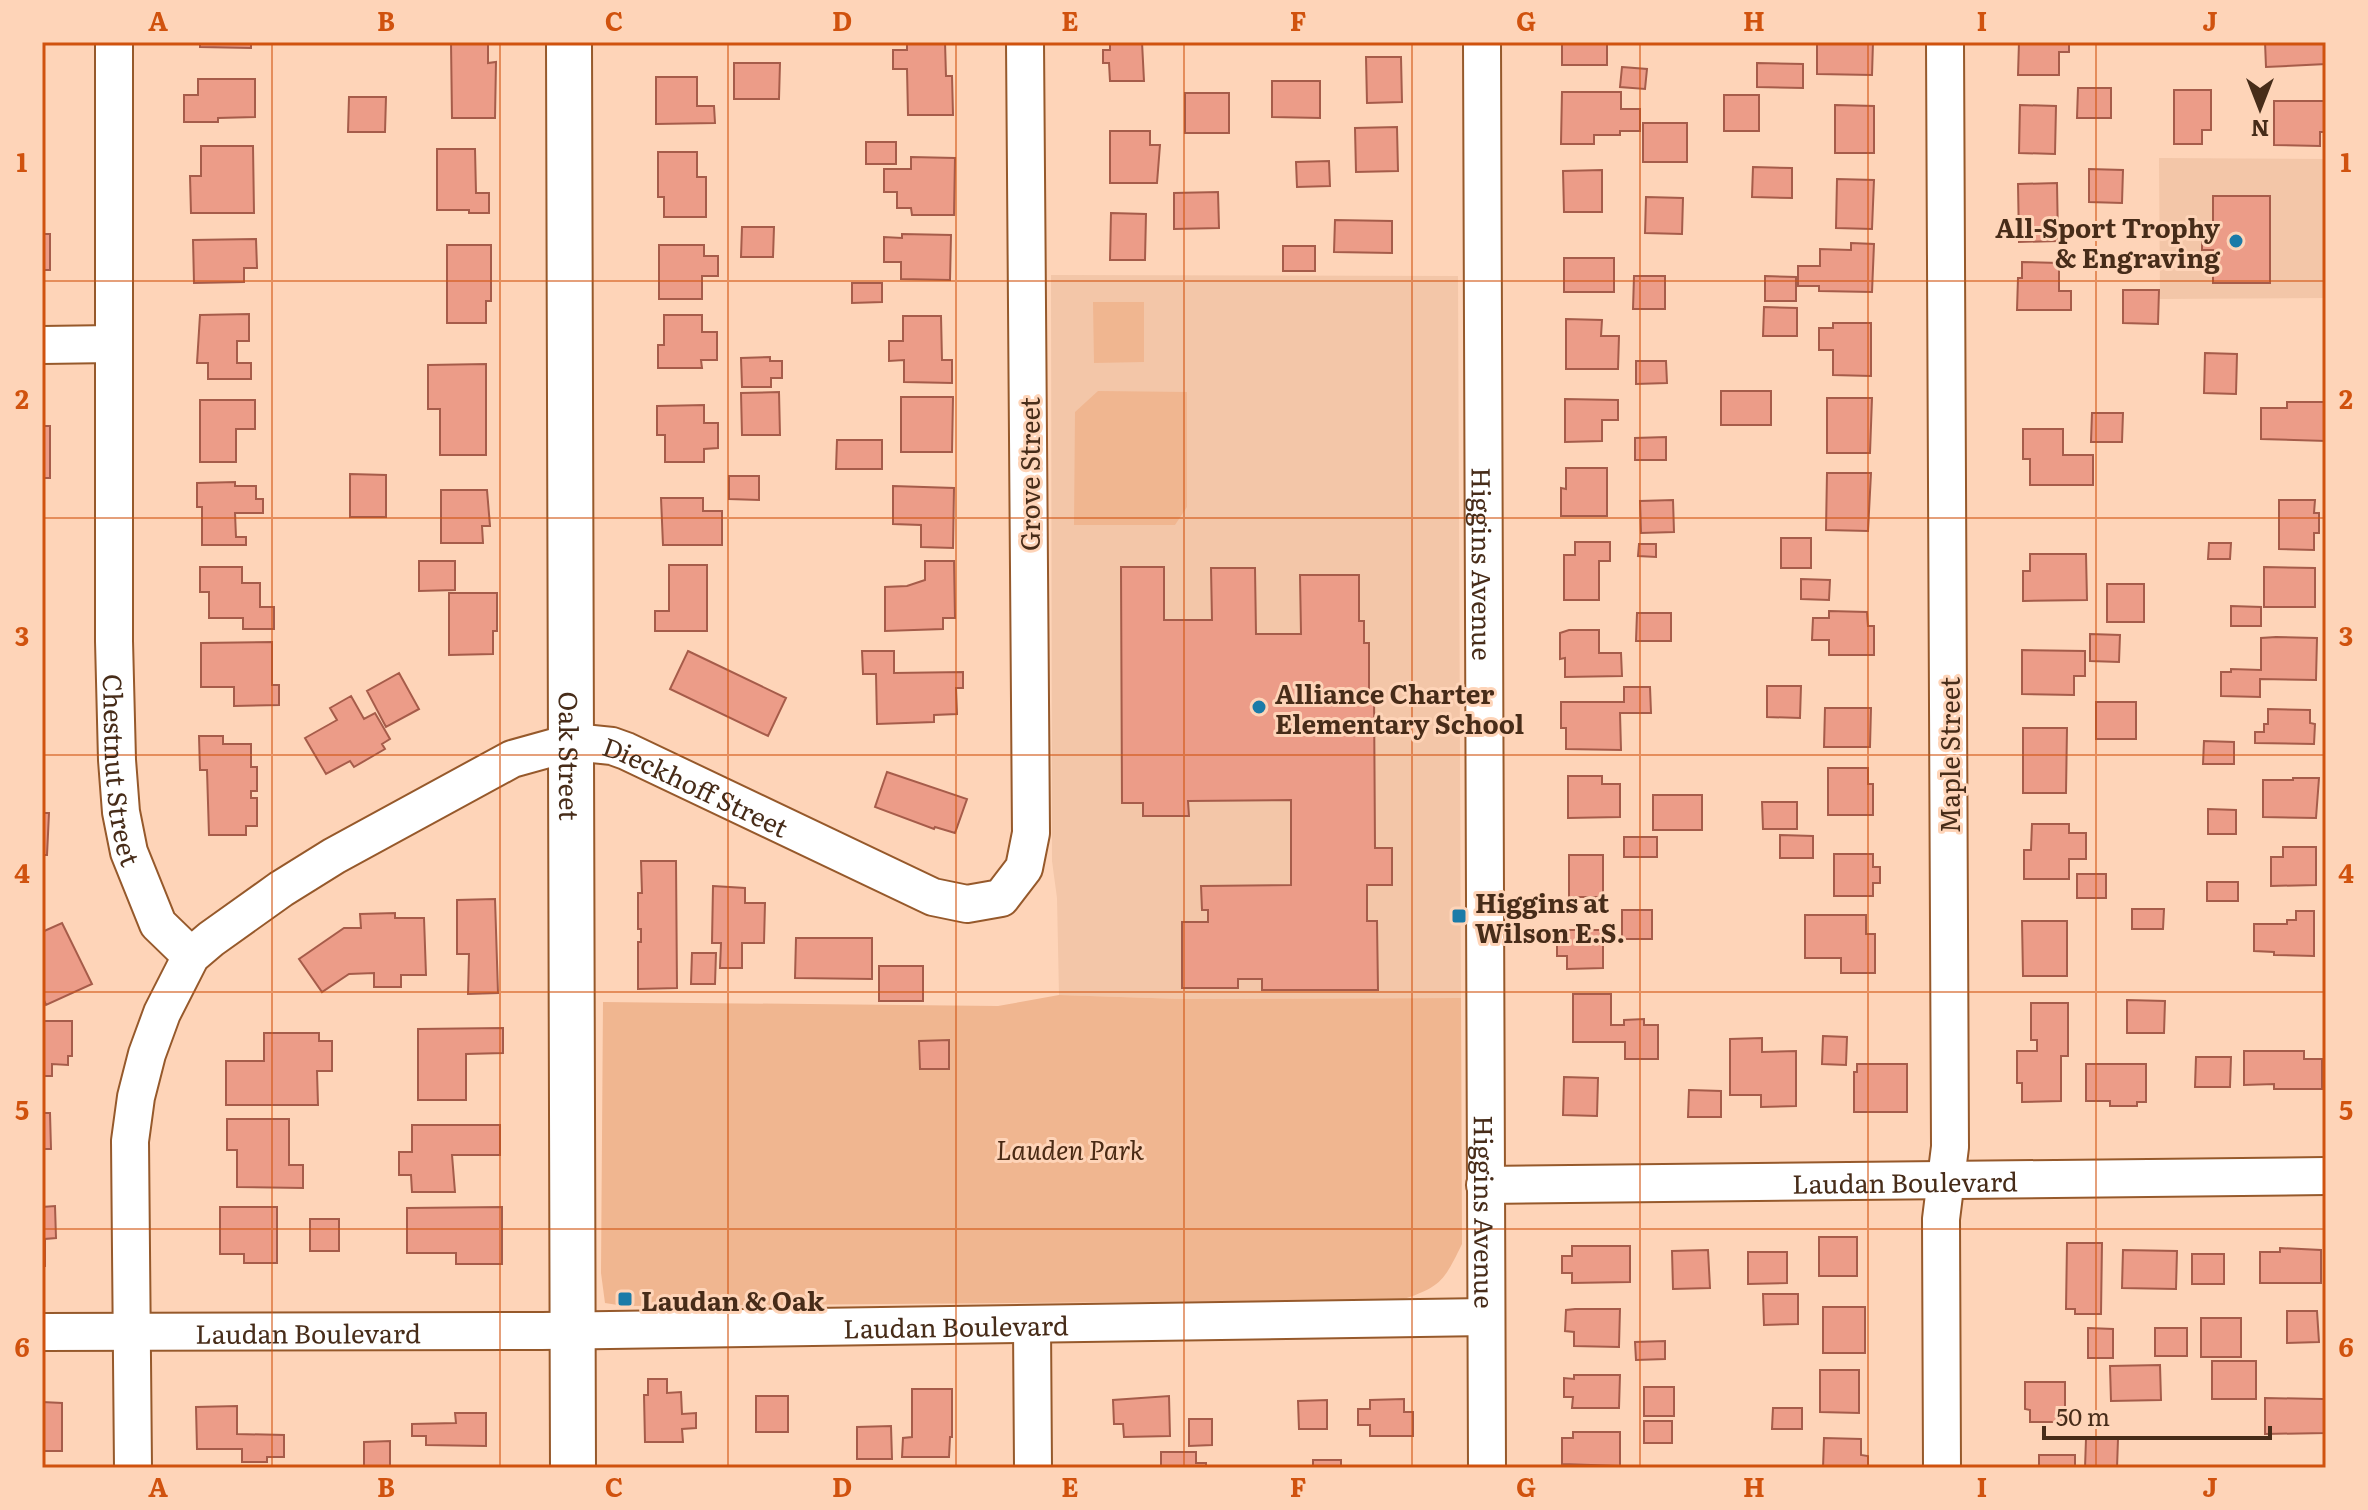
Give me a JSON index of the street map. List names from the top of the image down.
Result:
{
  "streets": {
    "street": [
      "Grove Street",
      "Higgins Avenue",
      "Oak Street",
      "Maple Street",
      "Chestnut Street",
      "Dieckhoff Street",
      "Laudan Boulevard"
    ]
  },
  "crossings": [
    ["Grove Street", "Dieckhoff Street"],
    ["Higgins Avenue", "Laudan Boulevard"],
    ["Oak Street", "Dieckhoff Street"],
    ["Oak Street", "Laudan Boulevard"],
    ["Maple Street", "Laudan Boulevard"],
    ["Chestnut Street", "Dieckhoff Street"]
  ],
  "parks": ["Lauden Park"],
  "places": {
    "other": ["All-Sport Trophy & Engraving", "Alliance Charter Elementary School"],
    "transit": ["Higgins at Wilson E.S.", "Laudan & Oak"]
  },
  "scale_bar": "50 m",
  "north": "bottom",
  "grid": {
    "columns": [
      "A",
      "B",
      "C",
      "D",
      "E",
      "F",
      "G",
      "H",
      "I",
      "J"
    ],
    "rows": [
      "1",
      "2",
      "3",
      "4",
      "5",
      "6"
    ]
  }
}
